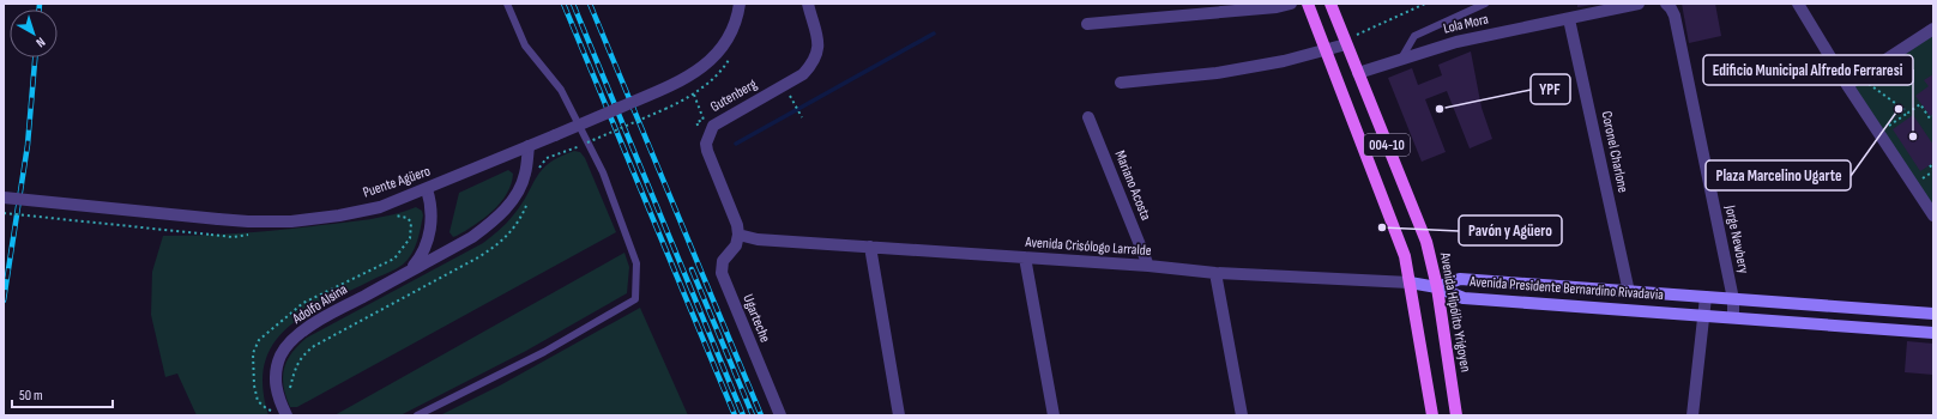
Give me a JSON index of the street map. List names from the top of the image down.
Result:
{
  "streets": {
    "main road": [
      "004-10",
      "Avenida Crisólogo Larralde",
      "Avenida Presidente Bernardino Rivadavia",
      "Avenida Hipólito Yrigoyen"
    ],
    "street": [
      "Lola Mora",
      "Gutenberg",
      "Coronel Charlone",
      "Puente Agüero",
      "Mariano Acosta",
      "Jorge Newbery",
      "Adolfo Alsina",
      "Ugarteche"
    ]
  },
  "crossings": [
    ["Lola Mora", "Coronel Charlone"],
    ["Lola Mora", "Avenida Hipólito Yrigoyen"],
    ["004-10", "Avenida Crisólogo Larralde"],
    ["Coronel Charlone", "Avenida Presidente Bernardino Rivadavia"],
    ["Puente Agüero", "Adolfo Alsina"],
    ["Mariano Acosta", "Avenida Crisólogo Larralde"],
    ["Jorge Newbery", "Avenida Presidente Bernardino Rivadavia"],
    ["Avenida Crisólogo Larralde", "Avenida Presidente Bernardino Rivadavia"],
    ["Avenida Crisólogo Larralde", "Avenida Hipólito Yrigoyen"],
    ["Avenida Crisólogo Larralde", "Ugarteche"],
    ["Avenida Presidente Bernardino Rivadavia", "Avenida Hipólito Yrigoyen"]
  ],
  "places": [
    "YPF",
    "Plaza Marcelino Ugarte",
    "Edificio Municipal Alfredo Ferraresi",
    "Pavón y Agüero"
  ],
  "scale_bar": "50 m",
  "north": "bottom right"
}
